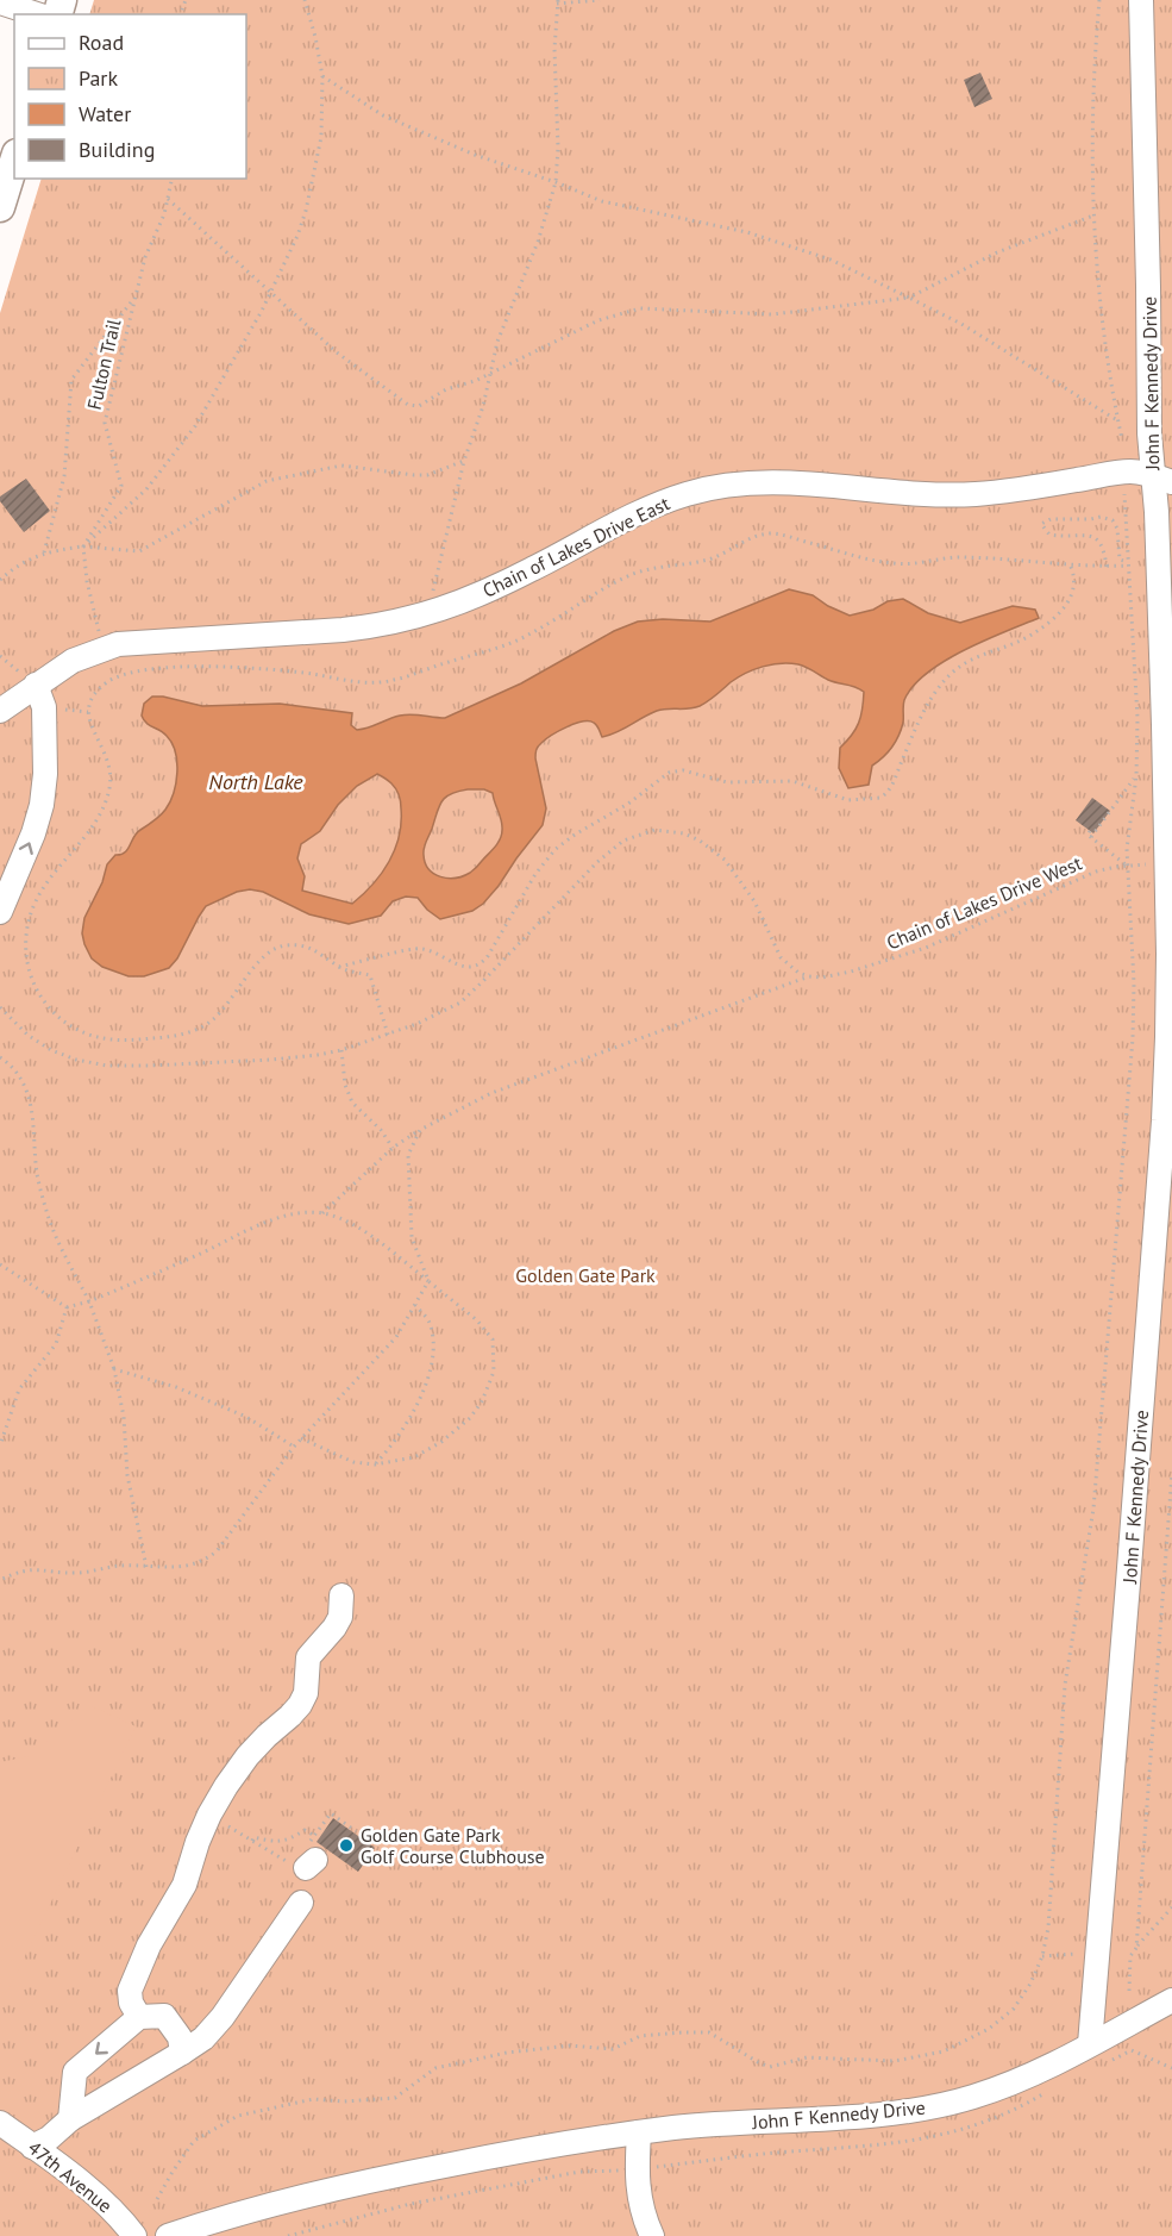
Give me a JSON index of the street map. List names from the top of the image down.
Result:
{
  "streets": {
    "street": ["John F Kennedy Drive", "Chain of Lakes Drive East", "47th Avenue"],
    "path": ["Fulton Trail", "Chain of Lakes Drive West"]
  },
  "crossings": [
    ["John F Kennedy Drive", "Chain of Lakes Drive East"],
    ["John F Kennedy Drive", "Chain of Lakes Drive West"]
  ],
  "water": ["North Lake"],
  "parks": ["Golden Gate Park"],
  "places": ["Golden Gate Park Golf Course Clubhouse"],
  "legend": [
    "Road",
    "Park",
    "Water",
    "Building"
  ]
}
